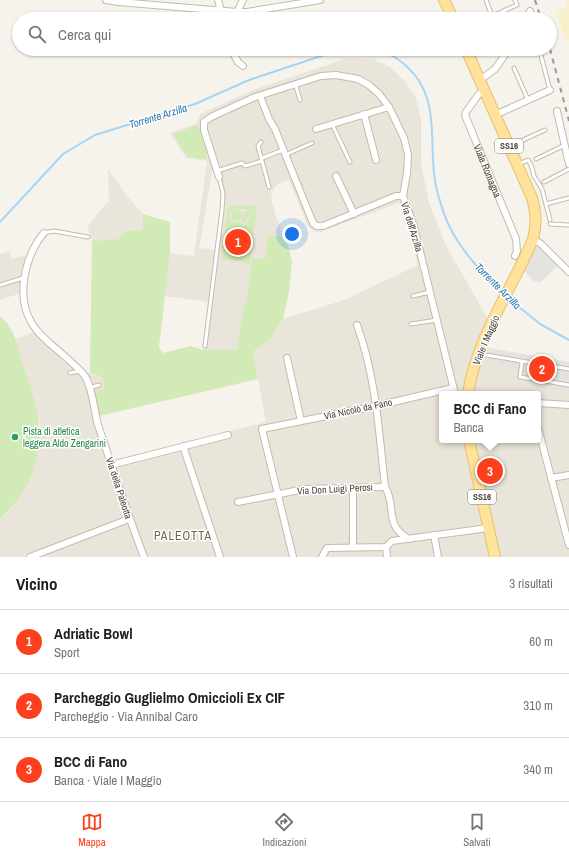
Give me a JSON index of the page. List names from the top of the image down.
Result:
{
  "streets": {
    "main road": ["SS16", "Viale I Maggio"],
    "street": [
      "Viale Romagna",
      "Via dell'Arzilla",
      "Via Nicolò da Fano",
      "Via della Paleotta",
      "Via Don Luigi Perosi"
    ]
  },
  "crossings": [
    ["SS16", "Viale Romagna"],
    ["SS16", "Viale I Maggio"],
    ["Via Nicolò da Fano", "Via Don Luigi Perosi"]
  ],
  "districts": ["PALEOTTA"],
  "water": ["Torrente Arzilla"],
  "places": ["Pista di atletica leggera Aldo Zengarini"],
  "page": {
    "search": "Cerca qui",
    "pins": ["1", "2", "3"],
    "popup": ["BCC di Fano", "Banca"],
    "heading": ["Vicino", "3 risultati"],
    "list": [
      {
        "mark": "1",
        "name": "Adriatic Bowl",
        "note": "Sport",
        "value": "60 m"
      },
      {
        "mark": "2",
        "name": "Parcheggio Guglielmo Omiccioli Ex CIF",
        "note": "Parcheggio · Via Annibal Caro",
        "value": "310 m"
      },
      {
        "mark": "3",
        "name": "BCC di Fano",
        "note": "Banca · Viale I Maggio",
        "value": "340 m"
      }
    ],
    "nav": ["Mappa", "Indicazioni", "Salvati"]
  }
}
